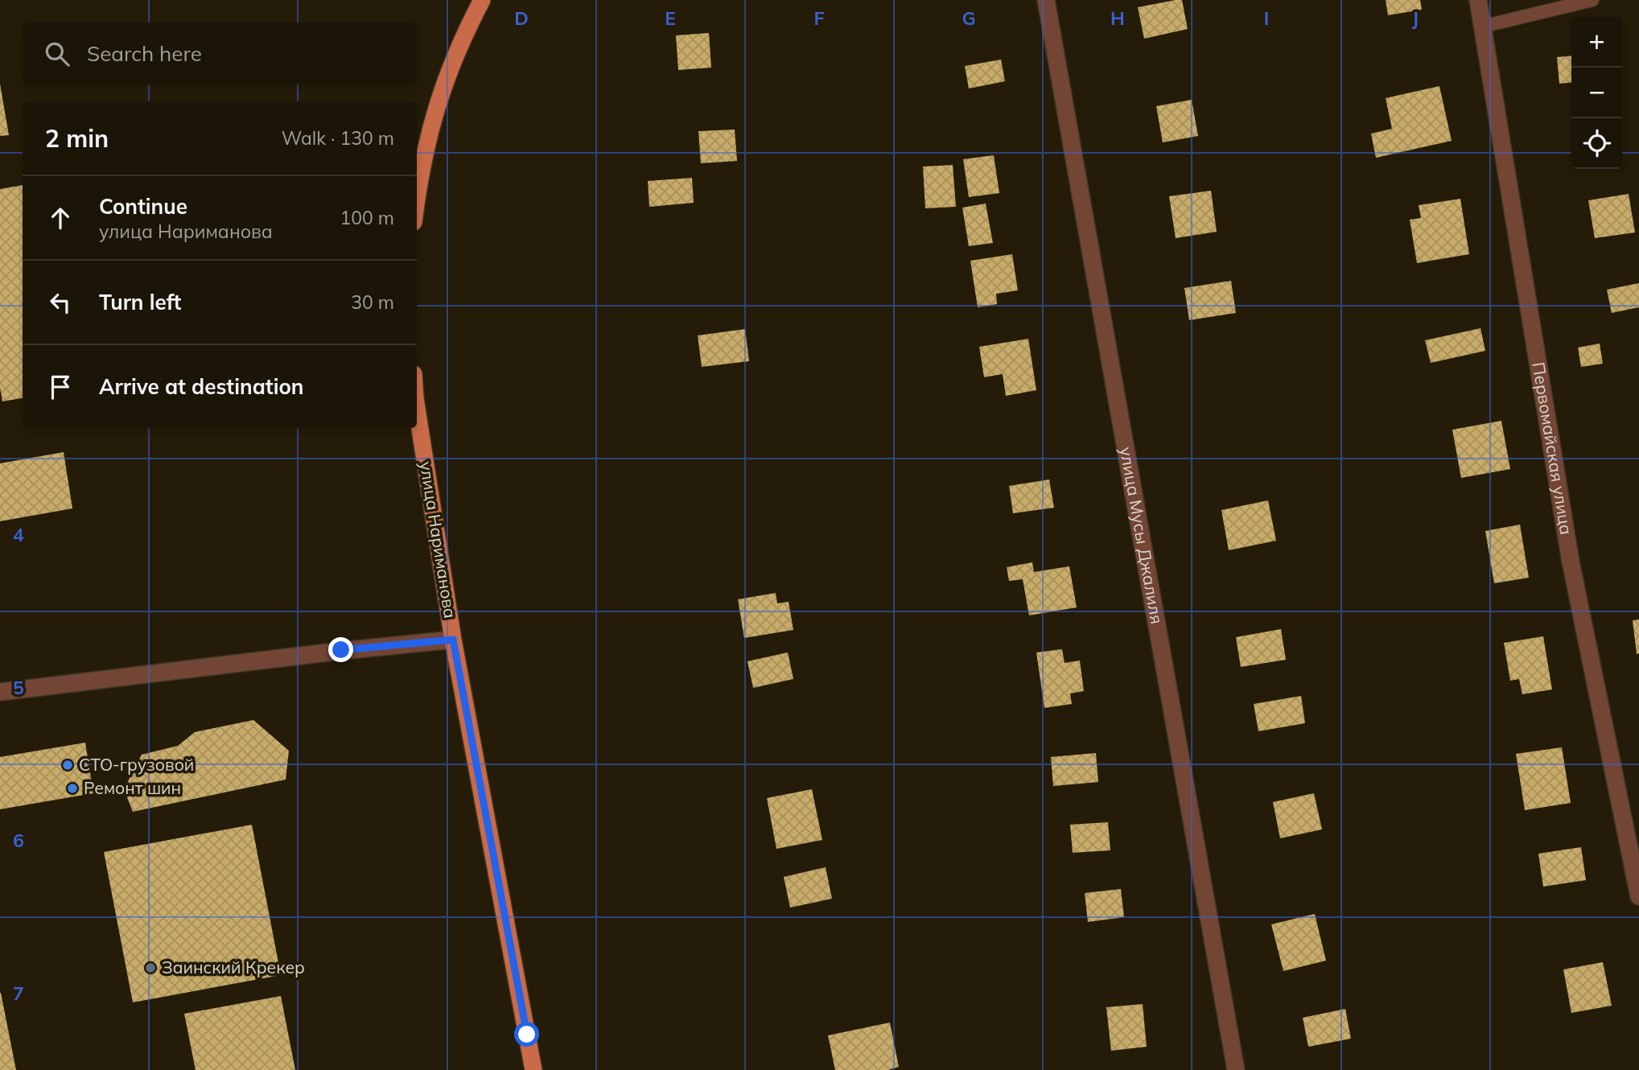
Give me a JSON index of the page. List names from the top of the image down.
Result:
{
  "streets": {
    "main road": ["улица Нариманова"],
    "street": ["Первомайская улица", "улица Мусы Джалиля"]
  },
  "places": ["СТО-грузовой", "Ремонт шин", "Заинский Крекер"],
  "page": {
    "map_buttons": ["+", "−"],
    "search": "Search here",
    "heading": ["2 min", "Walk · 130 m"],
    "list": [
      ["Continue", "улица Нариманова", "100 m"],
      ["Turn left", "30 m"],
      "Arrive at destination"
    ]
  },
  "grid": {
    "columns": [
      "D",
      "E",
      "F",
      "G",
      "H",
      "I",
      "J"
    ],
    "rows": [
      "4",
      "5",
      "6",
      "7"
    ]
  }
}
